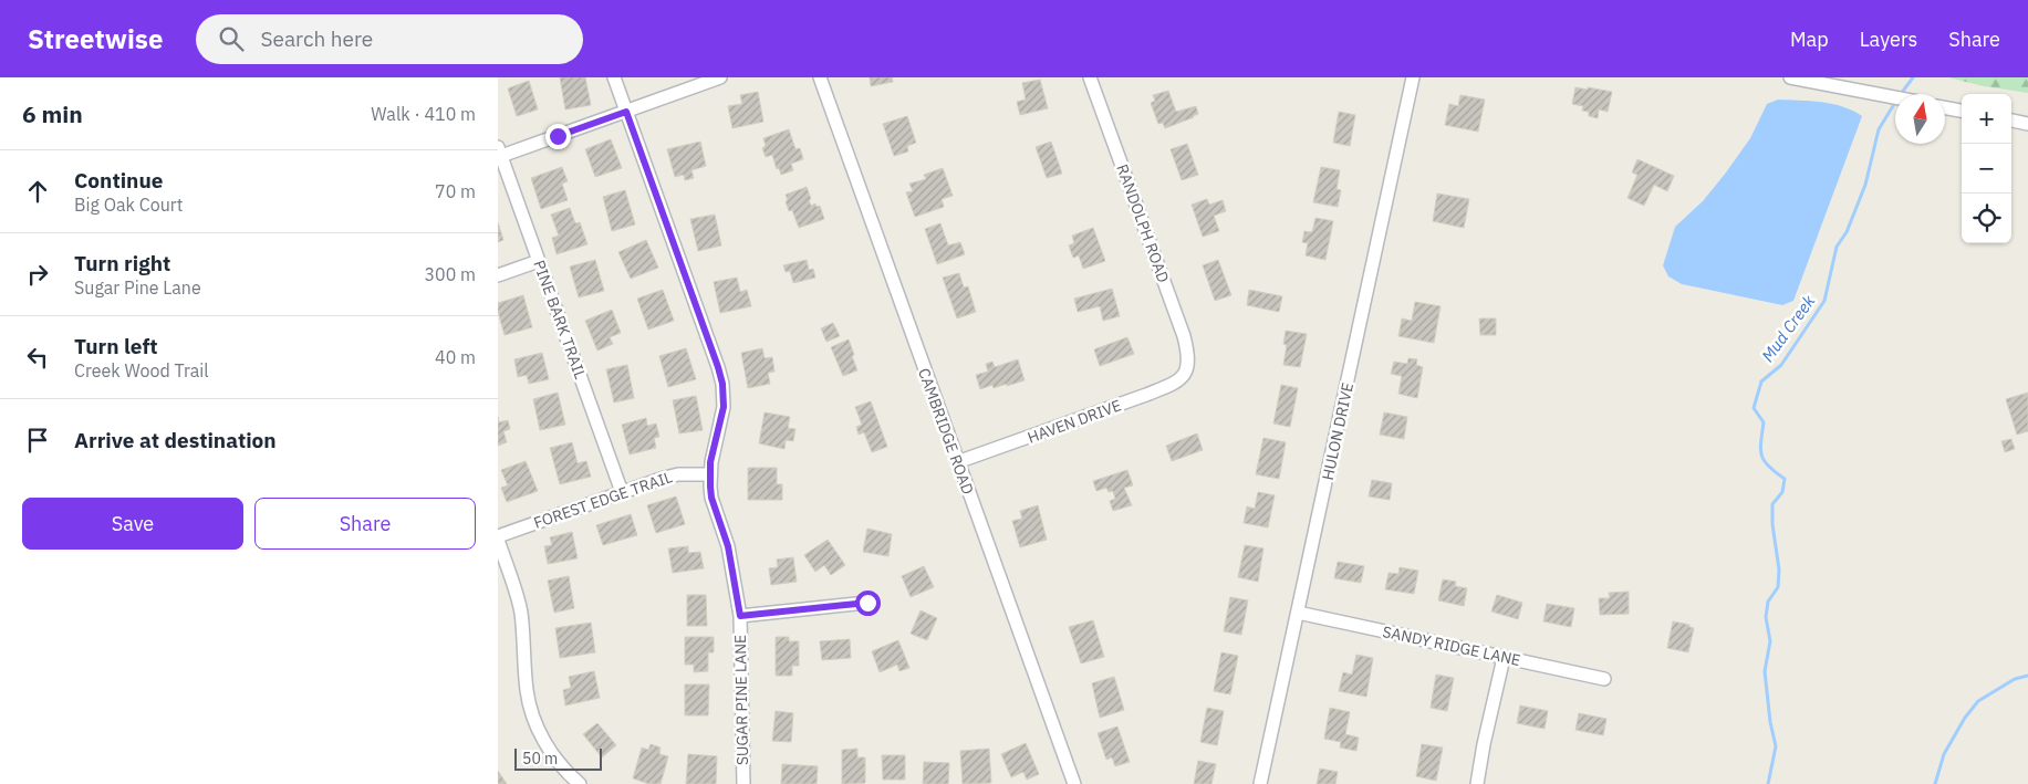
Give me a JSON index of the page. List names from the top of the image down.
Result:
{
  "streets": {
    "street": [
      "RANDOLPH ROAD",
      "PINE BARK TRAIL",
      "HAVEN DRIVE",
      "CAMBRIDGE ROAD",
      "HULON DRIVE",
      "FOREST EDGE TRAIL",
      "SANDY RIDGE LANE",
      "SUGAR PINE LANE"
    ]
  },
  "crossings": [
    ["RANDOLPH ROAD", "HAVEN DRIVE"],
    ["PINE BARK TRAIL", "FOREST EDGE TRAIL"],
    ["HAVEN DRIVE", "CAMBRIDGE ROAD"],
    ["HULON DRIVE", "SANDY RIDGE LANE"],
    ["FOREST EDGE TRAIL", "SUGAR PINE LANE"]
  ],
  "water": ["Mud Creek"],
  "scale_bar": "50 m",
  "north": "top",
  "page": {
    "header": "Streetwise",
    "search": "Search here",
    "nav": ["Map", "Layers", "Share"],
    "heading": ["6 min", "Walk · 410 m"],
    "map_buttons": ["+", "−"],
    "list": [
      ["Continue", "Big Oak Court", "70 m"],
      ["Turn right", "Sugar Pine Lane", "300 m"],
      ["Turn left", "Creek Wood Trail", "40 m"],
      "Arrive at destination"
    ],
    "buttons": ["Save", "Share"],
    "scale": "50 m"
  }
}
